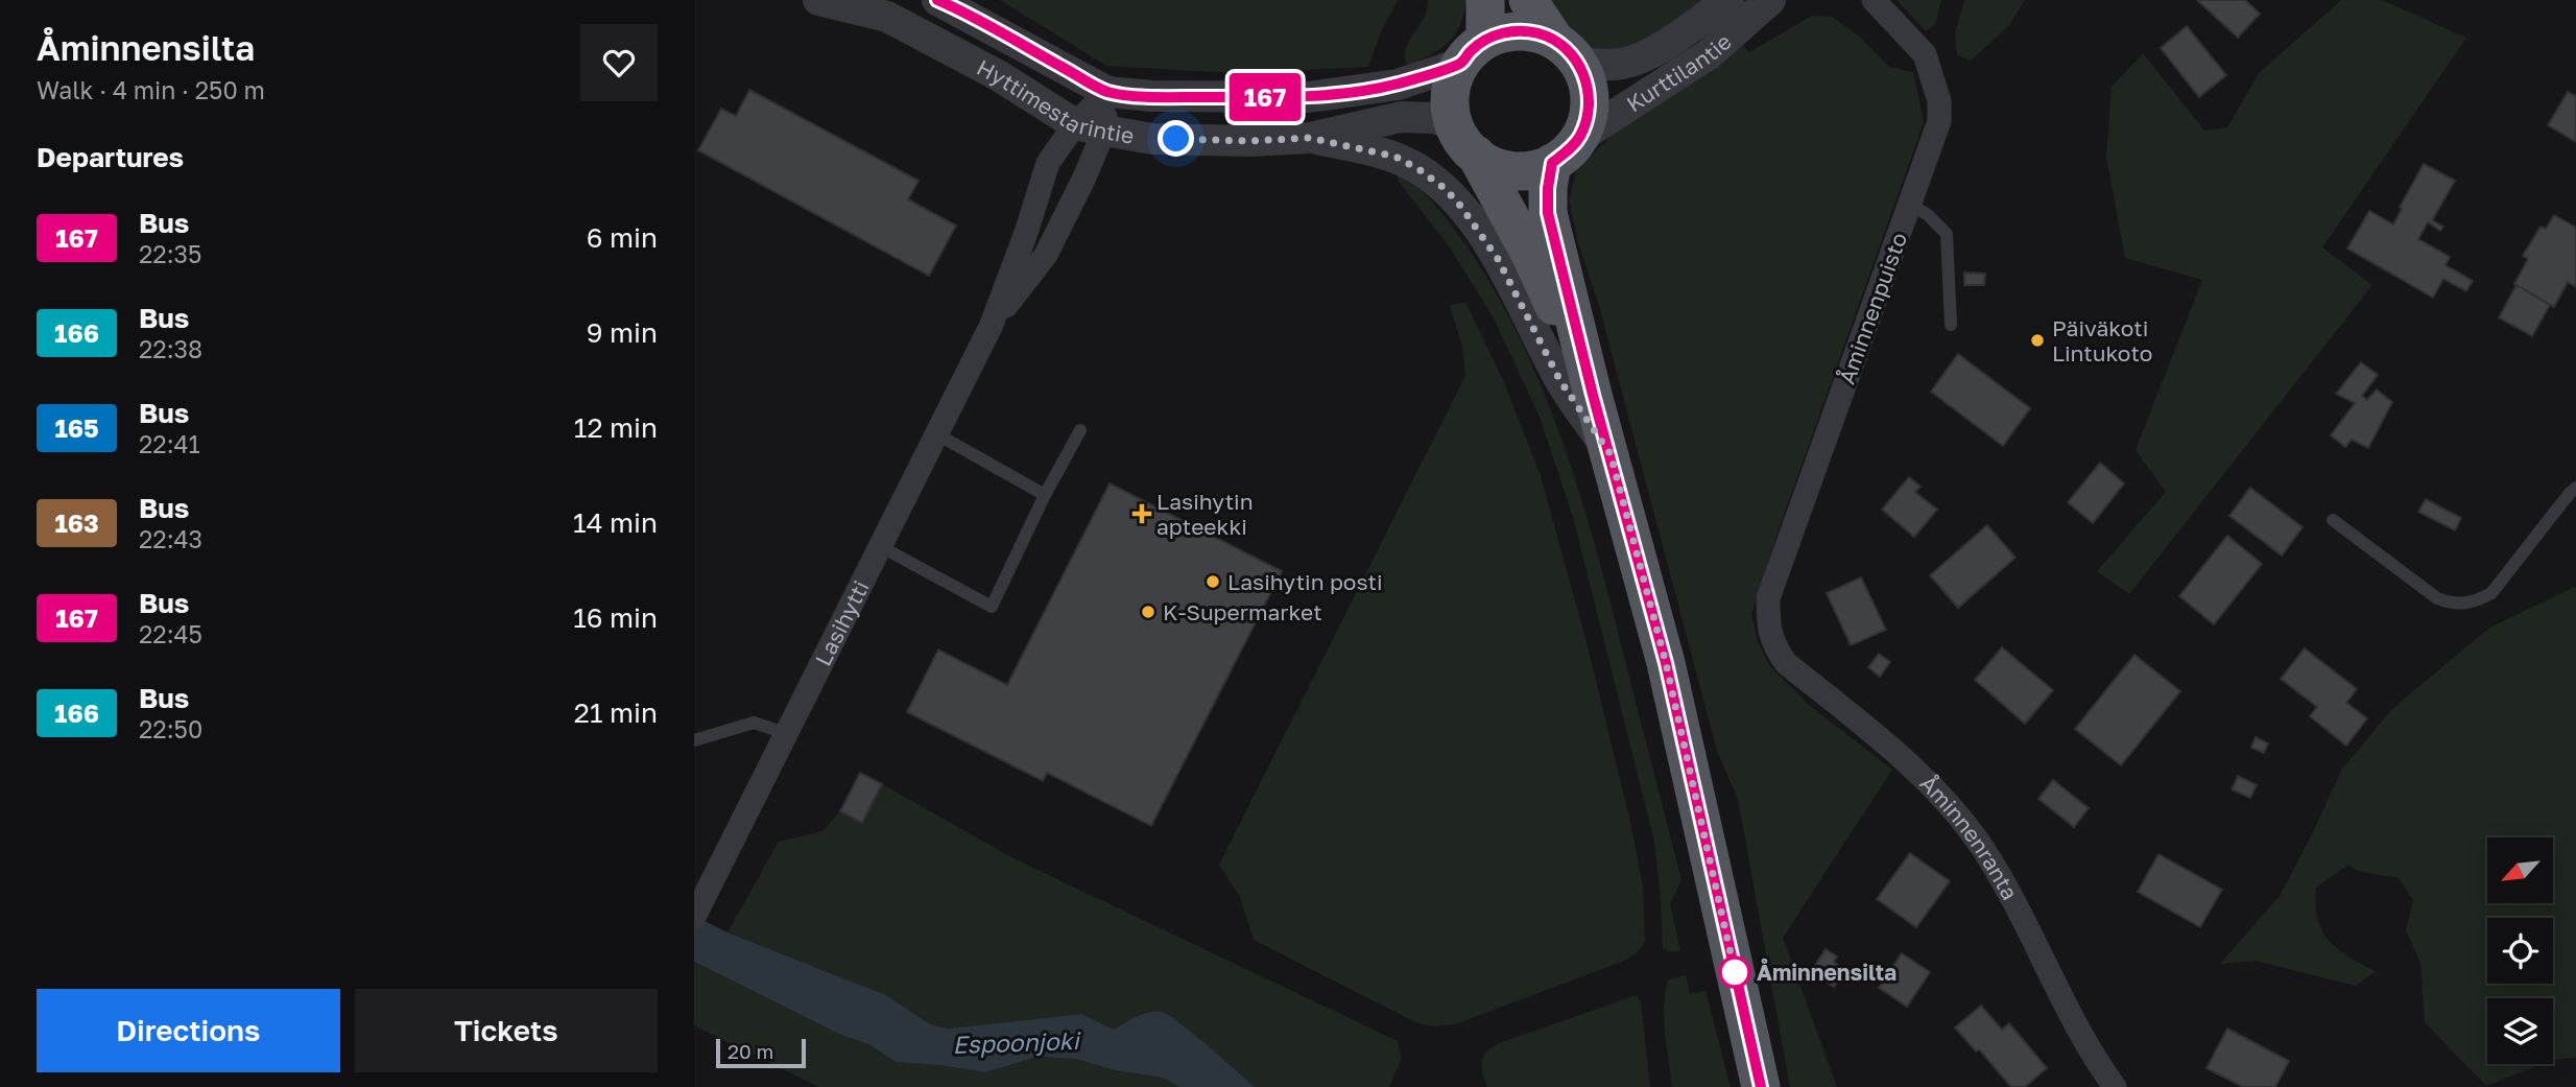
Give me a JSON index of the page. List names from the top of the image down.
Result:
{
  "streets": {
    "street": [
      "Kurttilantie",
      "Hyttimestarintie",
      "Åminnenpuisto",
      "Lasihytti",
      "Åminnenranta"
    ]
  },
  "crossings": [
    ["Kurttilantie", "Hyttimestarintie"],
    ["Hyttimestarintie", "Lasihytti"],
    ["Åminnenpuisto", "Åminnenranta"]
  ],
  "water": ["Espoonjoki"],
  "places": {
    "other": [
      "Päiväkoti Lintukoto",
      "Lasihytin posti",
      "K-Supermarket",
      "Åminnensilta"
    ],
    "health": ["Lasihytin apteekki"]
  },
  "lines": ["bus line 167"],
  "scale_bar": "20 m",
  "north": "bottom left",
  "page": {
    "heading": [
      ["Åminnensilta", "Walk · 4 min · 250 m"],
      "Departures"
    ],
    "on_map": "167",
    "list": [
      {
        "mark": "167",
        "name": "Bus",
        "note": "22:35",
        "value": "6 min"
      },
      {
        "mark": "166",
        "name": "Bus",
        "note": "22:38",
        "value": "9 min"
      },
      {
        "mark": "165",
        "name": "Bus",
        "note": "22:41",
        "value": "12 min"
      },
      {
        "mark": "163",
        "name": "Bus",
        "note": "22:43",
        "value": "14 min"
      },
      {
        "mark": "167",
        "name": "Bus",
        "note": "22:45",
        "value": "16 min"
      },
      {
        "mark": "166",
        "name": "Bus",
        "note": "22:50",
        "value": "21 min"
      }
    ],
    "buttons": ["Directions", "Tickets"],
    "scale": "20 m"
  }
}
